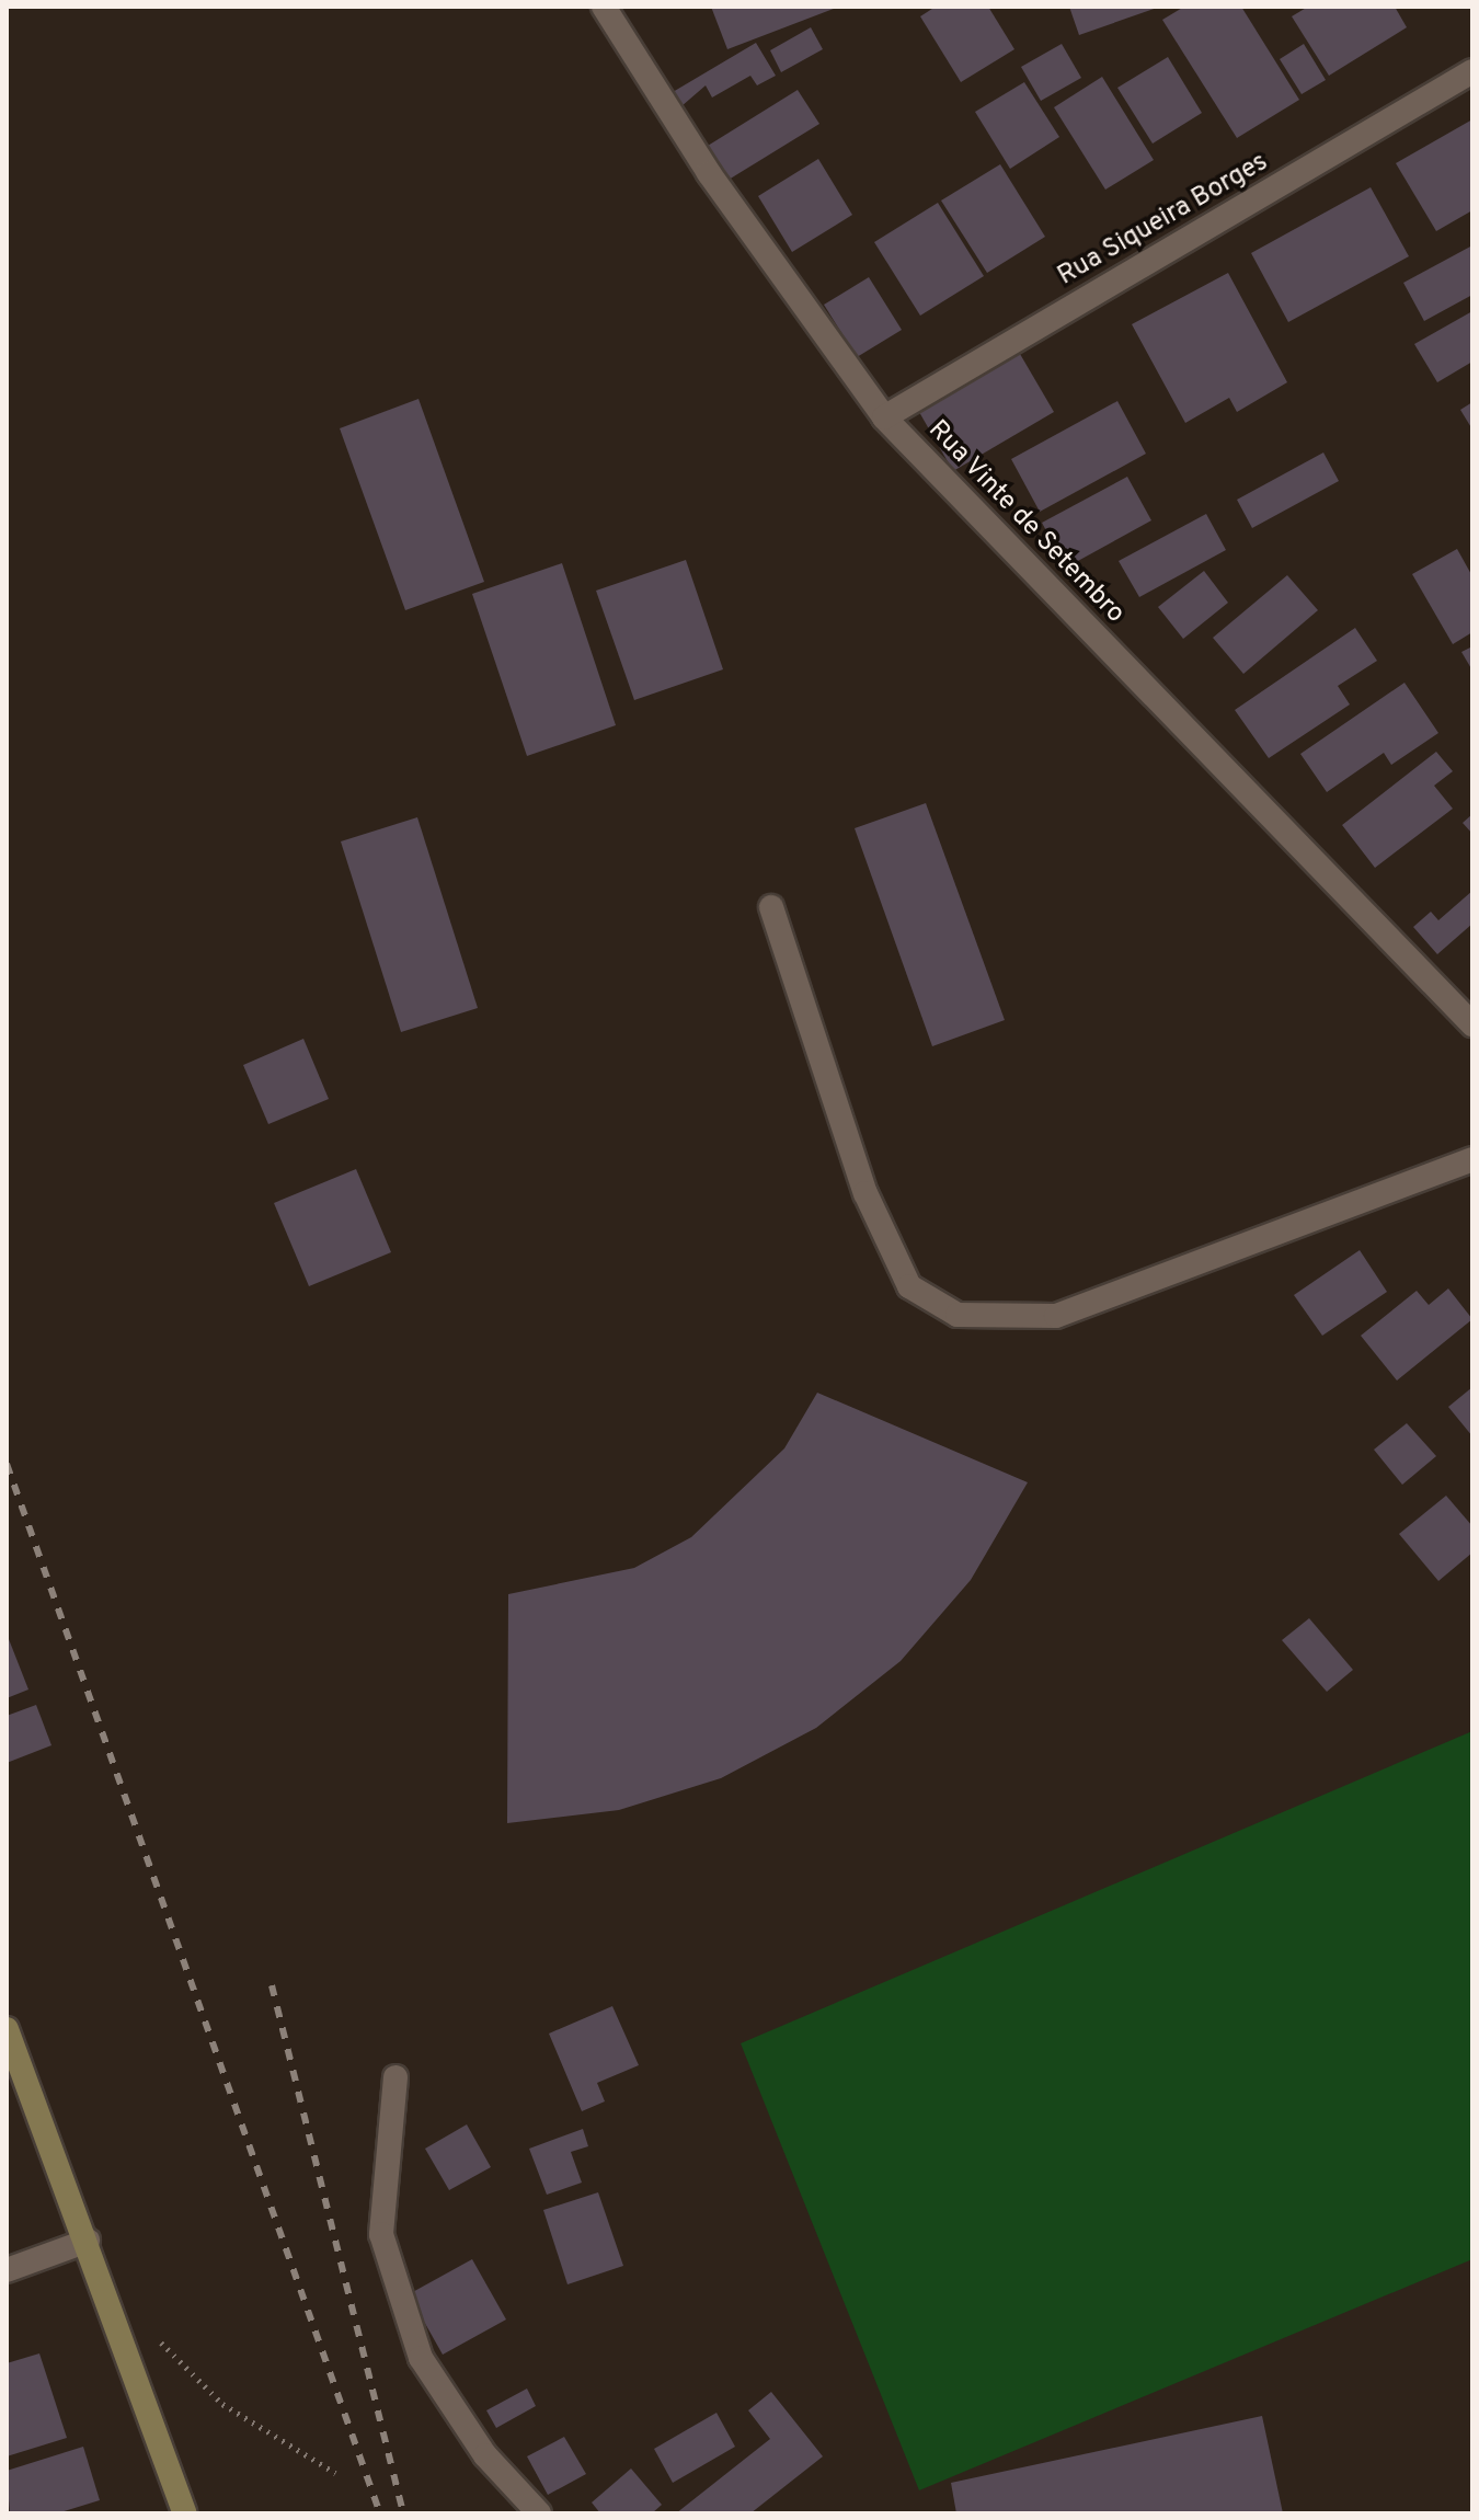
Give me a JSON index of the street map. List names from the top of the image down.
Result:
{
  "streets": {
    "street": ["Rua Siqueira Borges", "Rua Vinte de Setembro"]
  },
  "crossings": [
    ["Rua Siqueira Borges", "Rua Vinte de Setembro"]
  ]
}
